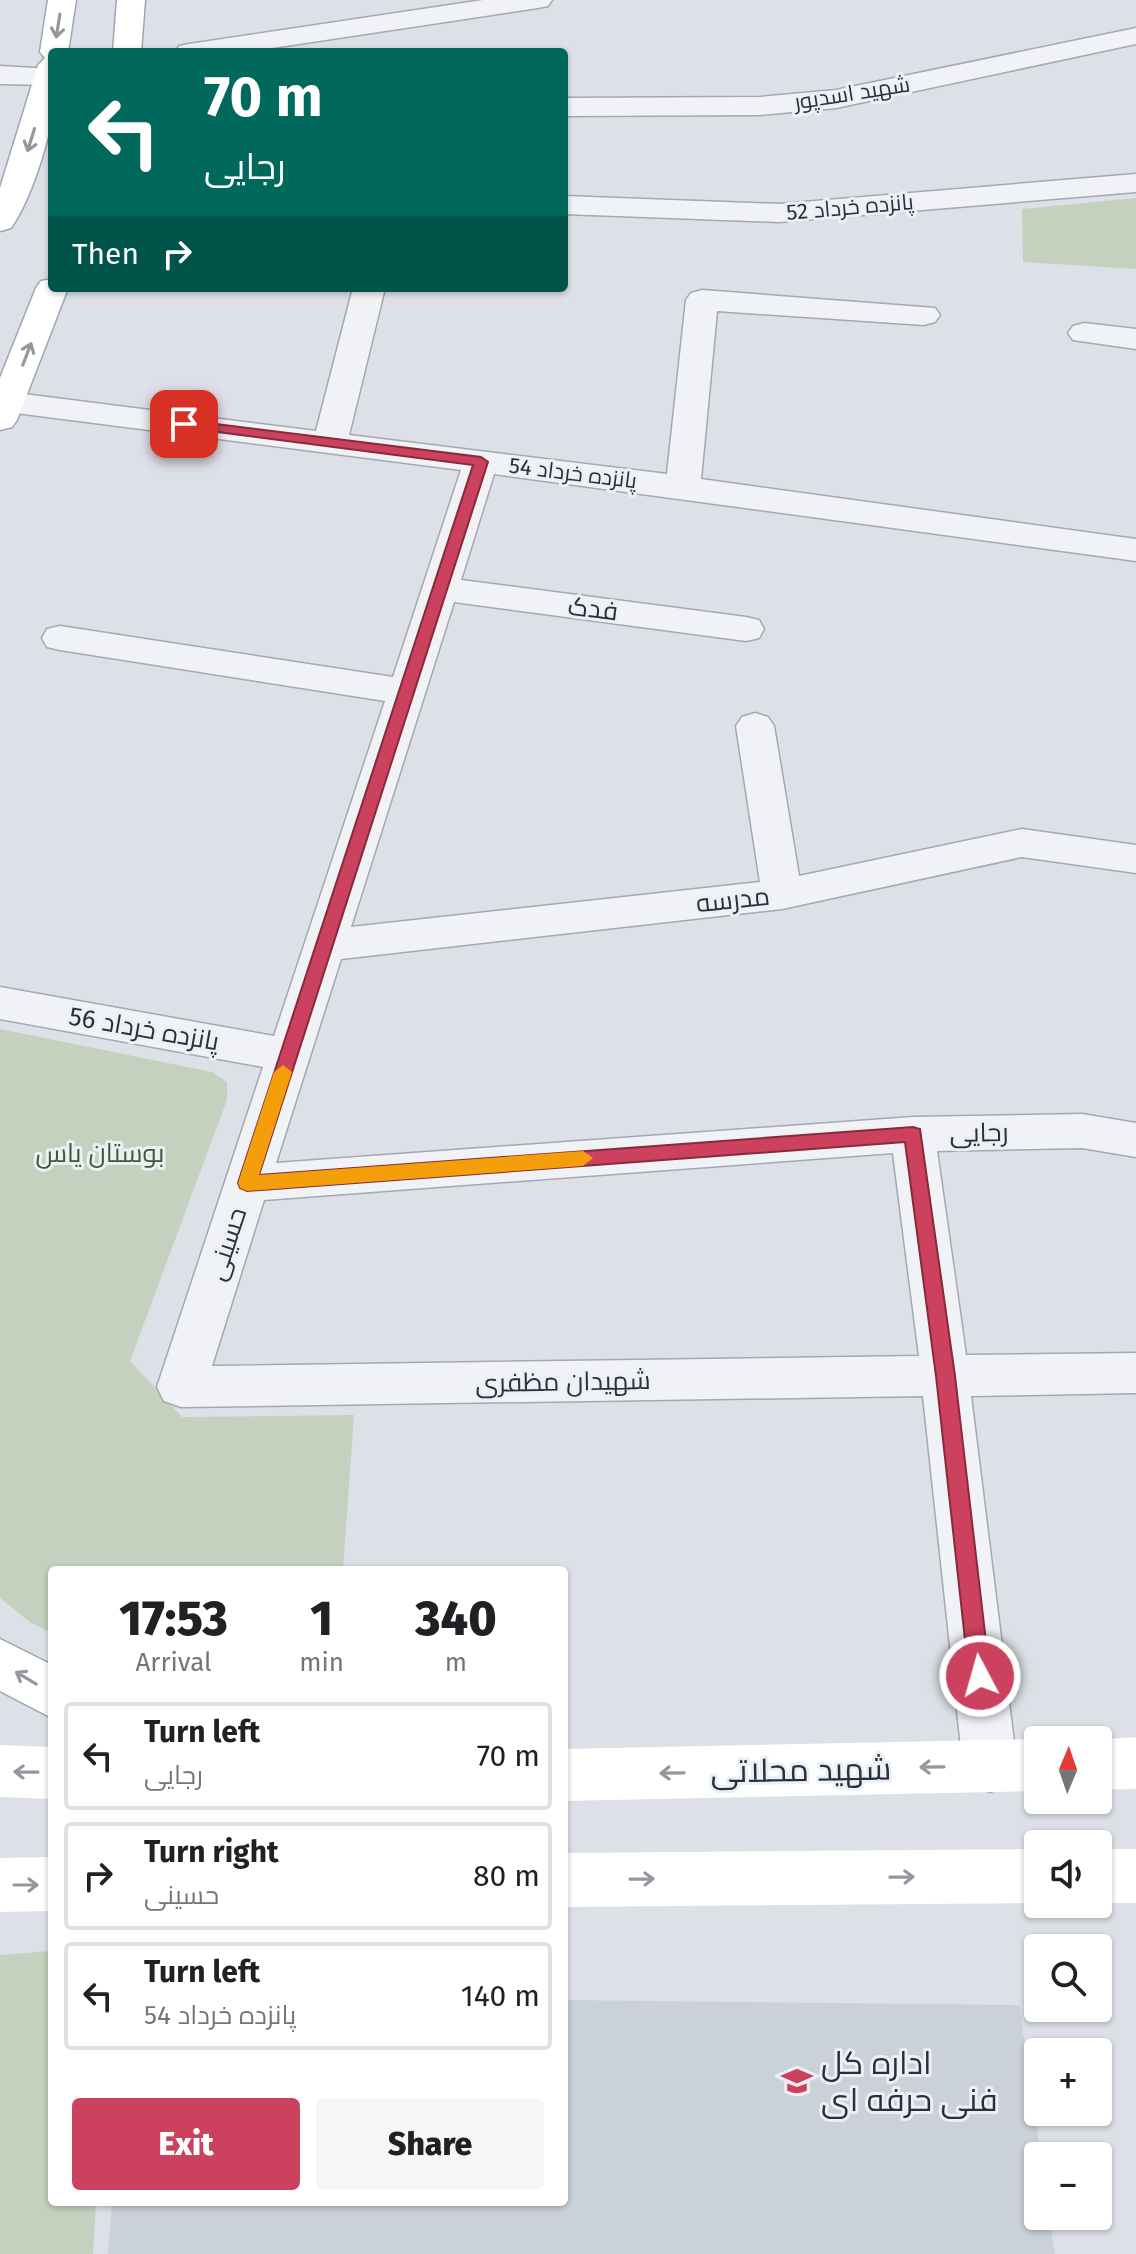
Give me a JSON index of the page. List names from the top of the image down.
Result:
{
  "streets": {
    "main road": ["شهید محلاتی"],
    "street": [
      "شهید اسدپور",
      "پانزده خرداد 52",
      "پانزده خرداد 54",
      "فدک",
      "مدرسه",
      "پانزده خرداد 56",
      "رجایی",
      "حسینی",
      "شهیدان مظفری"
    ]
  },
  "crossings": [
    ["پانزده خرداد 54", "حسینی"],
    ["فدک", "حسینی"],
    ["مدرسه", "حسینی"],
    ["پانزده خرداد 56", "حسینی"],
    ["رجایی", "حسینی"],
    ["حسینی", "شهیدان مظفری"]
  ],
  "parks": ["بوستان یاس"],
  "places": {
    "school or university": ["اداره کل فنی حرفه ای"]
  },
  "north": "top",
  "page": {
    "turn": ["70 m", "رجایی"],
    "then": "Then",
    "eta": [
      "17:53",
      "Arrival",
      "1",
      "min",
      "340",
      "m"
    ],
    "list": [
      {
        "name": "Turn left",
        "note": "رجایی",
        "value": "70 m"
      },
      {
        "name": "Turn right",
        "note": "حسینی",
        "value": "80 m"
      },
      {
        "name": "Turn left",
        "note": "پانزده خرداد 54",
        "value": "140 m"
      }
    ],
    "map_buttons": ["+", "−"],
    "buttons": ["Exit", "Share"]
  }
}
